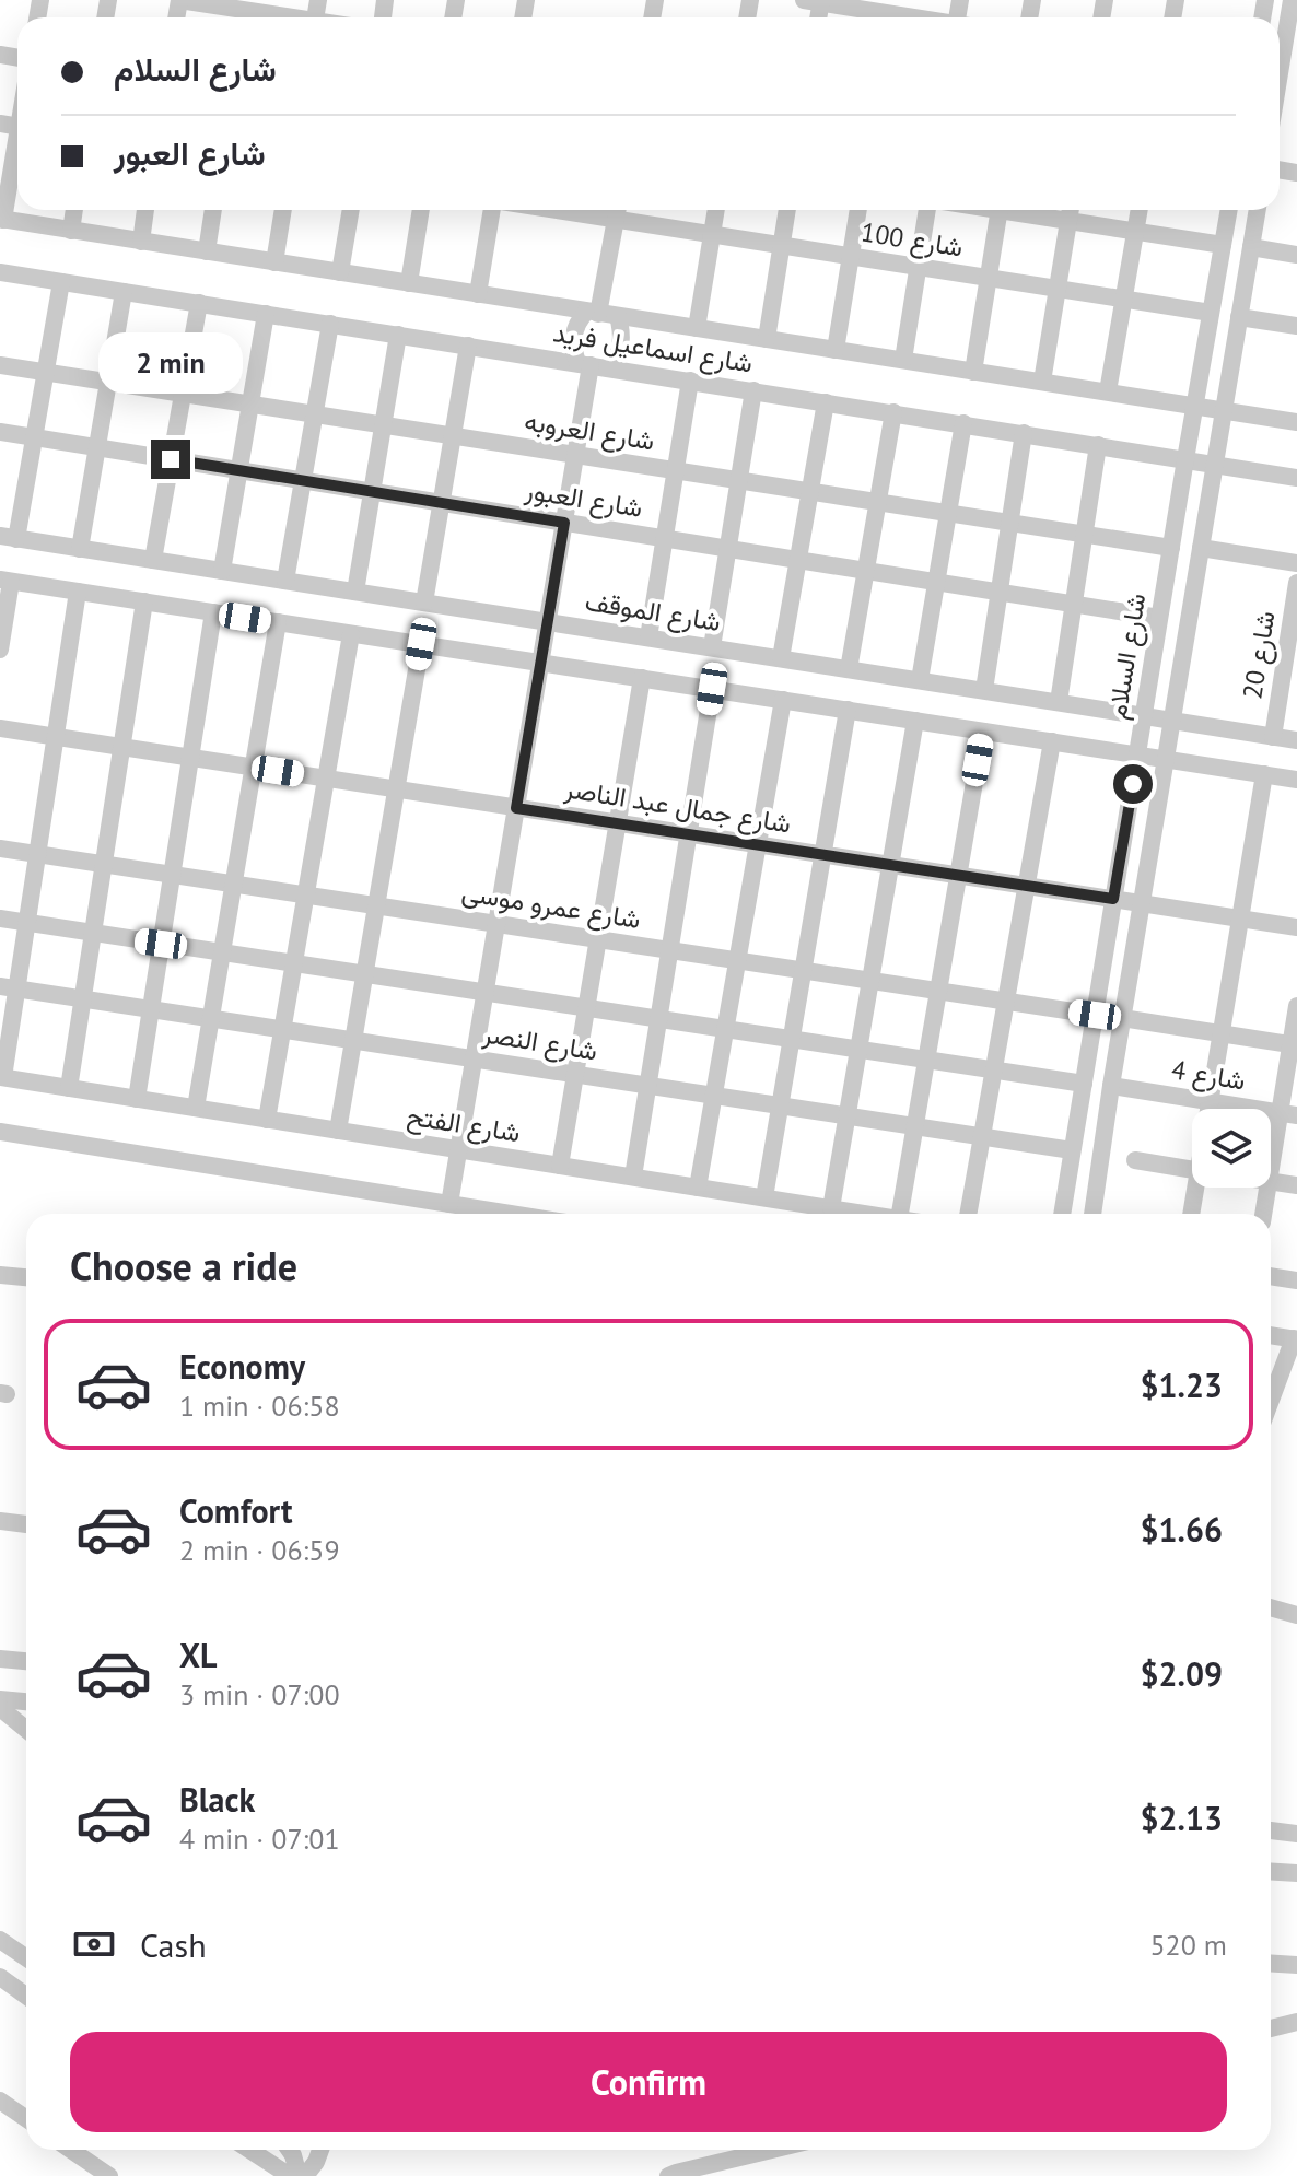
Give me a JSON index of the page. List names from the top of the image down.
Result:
{
  "streets": {
    "street": [
      "شارع 100",
      "شارع اسماعيل فريد",
      "شارع العروبه",
      "شارع العبور",
      "شارع الموقف",
      "شارع 20",
      "شارع السلام",
      "شارع جمال عبد الناصر",
      "شارع عمرو موسى",
      "شارع النصر",
      "شارع 4",
      "شارع الفتح"
    ]
  },
  "crossings": [
    ["شارع 100", "شارع السلام"],
    ["شارع اسماعيل فريد", "شارع السلام"],
    ["شارع العروبه", "شارع السلام"],
    ["شارع العبور", "شارع السلام"],
    ["شارع الموقف", "شارع 20"],
    ["شارع الموقف", "شارع السلام"],
    ["شارع السلام", "شارع جمال عبد الناصر"],
    ["شارع السلام", "شارع عمرو موسى"],
    ["شارع السلام", "شارع النصر"],
    ["شارع السلام", "شارع 4"]
  ],
  "page": {
    "banner": ["شارع السلام", "شارع العبور"],
    "bubble": "2 min",
    "heading": "Choose a ride",
    "list": [
      {
        "name": "Economy",
        "note": "1 min · 06:58",
        "value": "$1.23"
      },
      {
        "name": "Comfort",
        "note": "2 min · 06:59",
        "value": "$1.66"
      },
      {
        "name": "XL",
        "note": "3 min · 07:00",
        "value": "$2.09"
      },
      {
        "name": "Black",
        "note": "4 min · 07:01",
        "value": "$2.13"
      }
    ],
    "pay": ["Cash", "520 m"],
    "buttons": "Confirm"
  }
}
